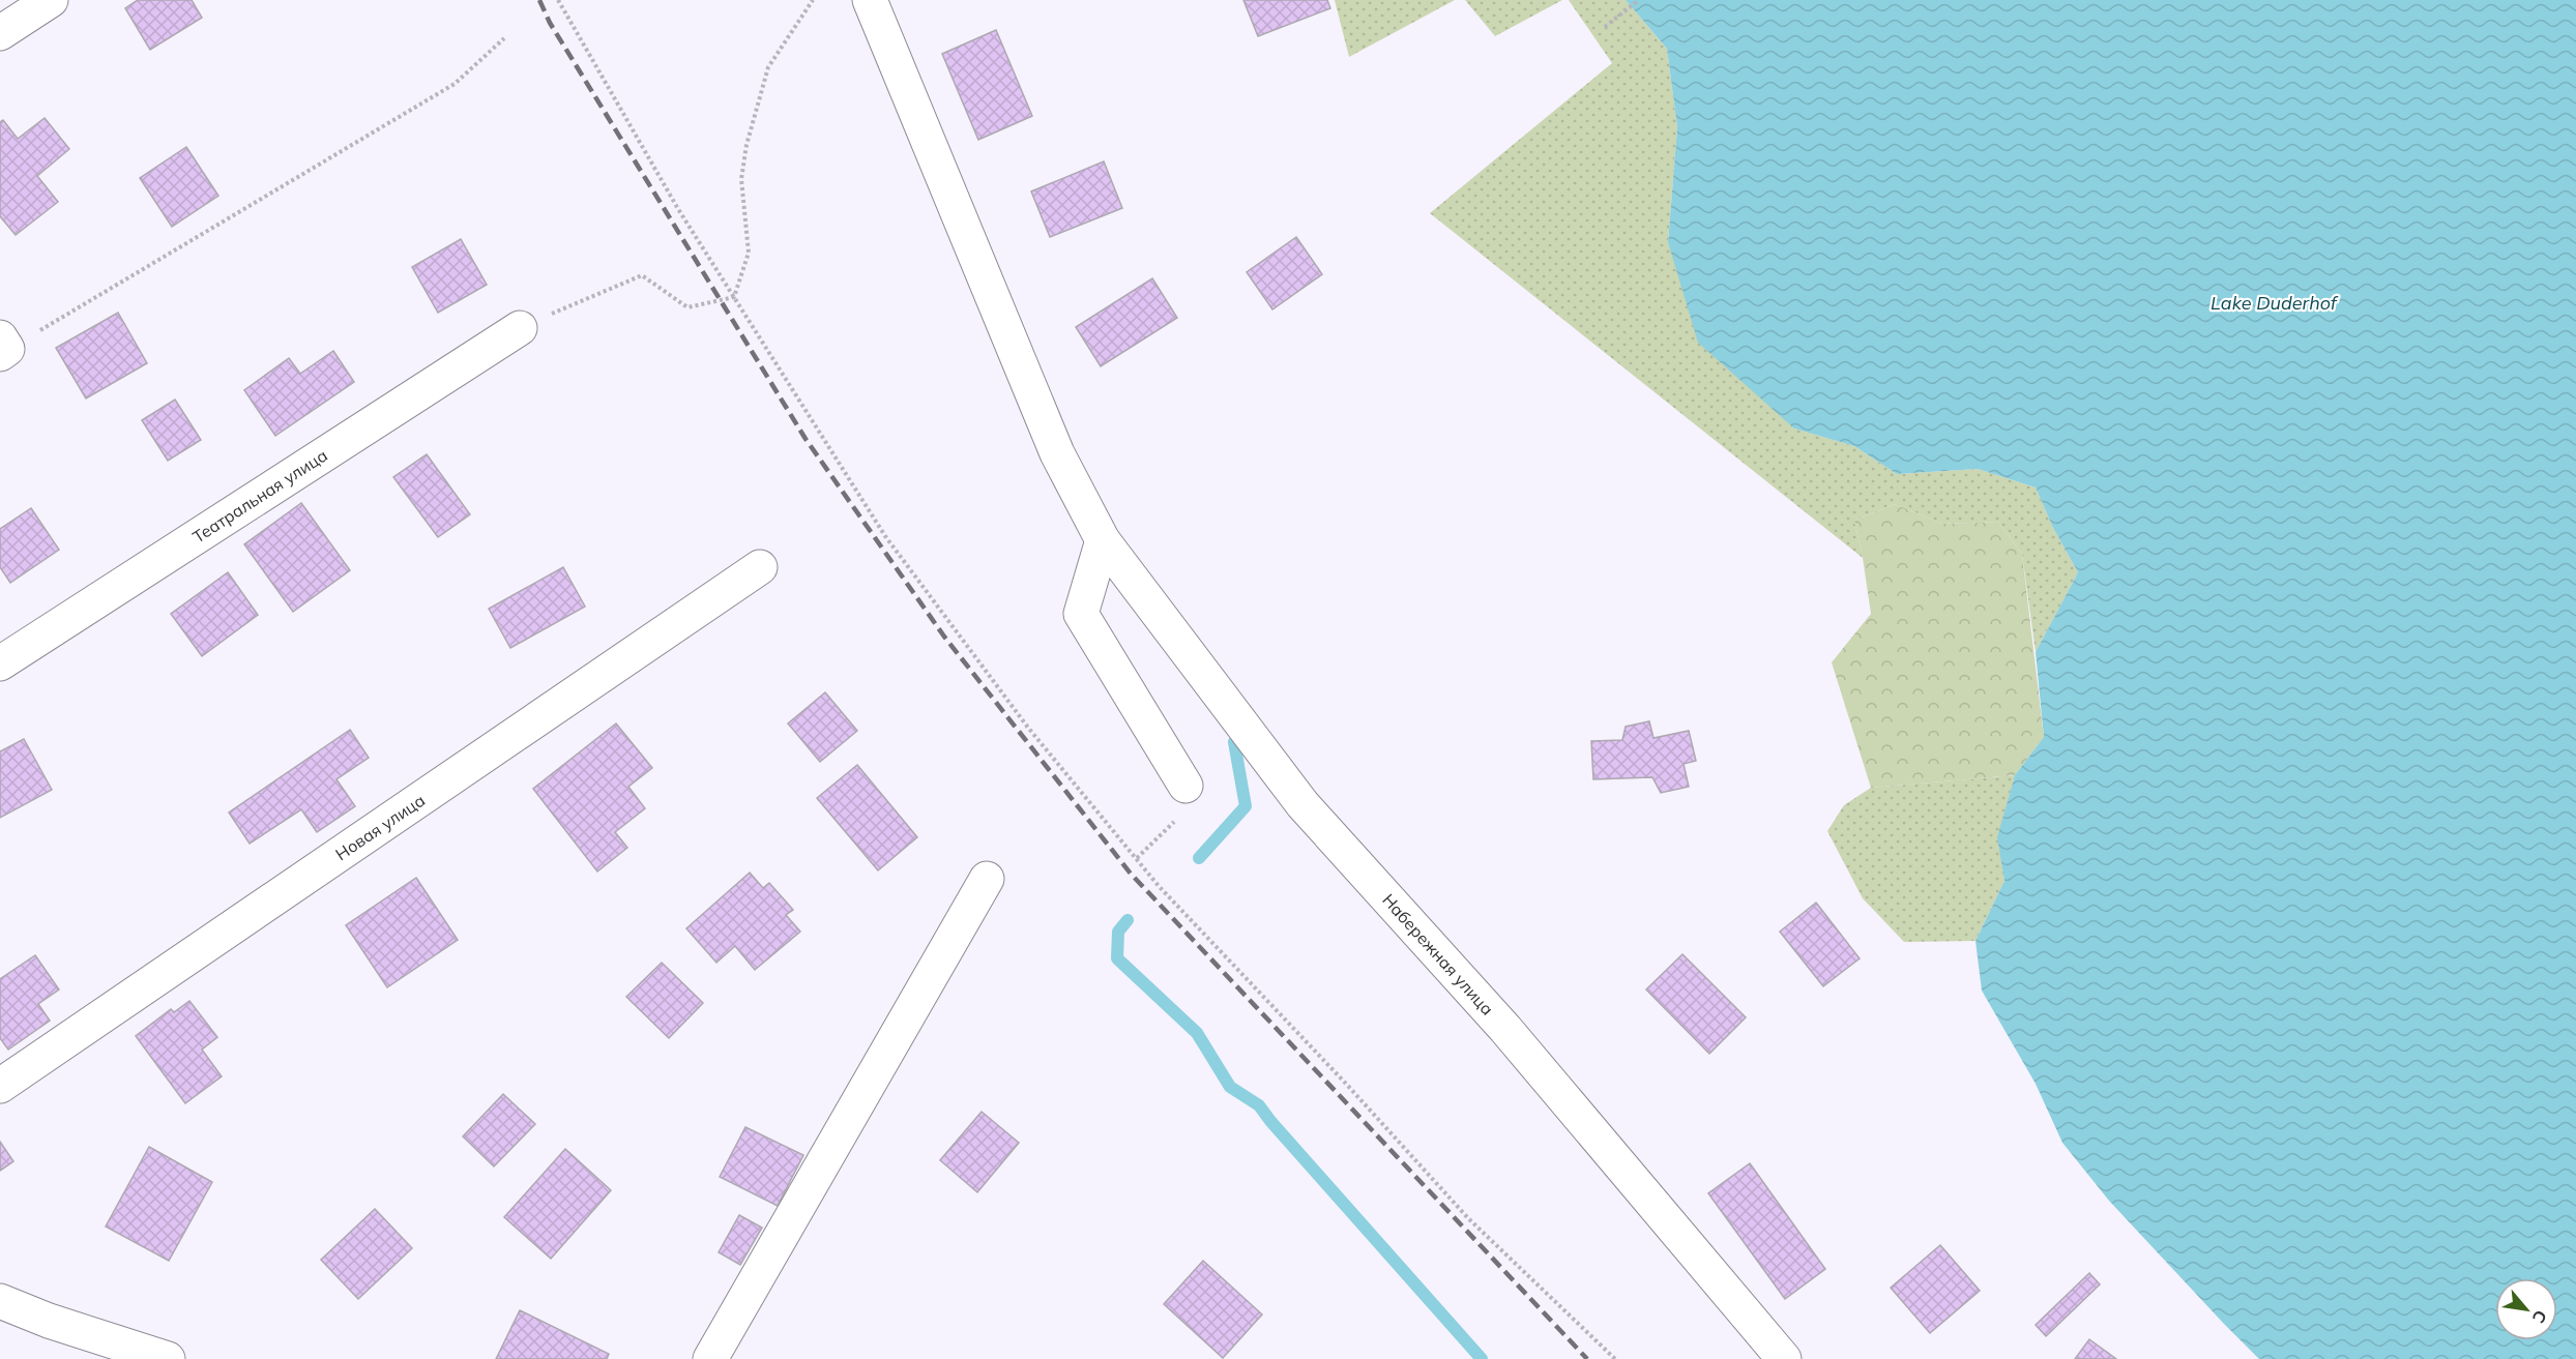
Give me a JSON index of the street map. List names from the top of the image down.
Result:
{
  "streets": {
    "street": ["Театральная улица", "Новая улица", "Набережная улица"]
  },
  "water": ["Lake Duderhof"],
  "north": "bottom right"
}
